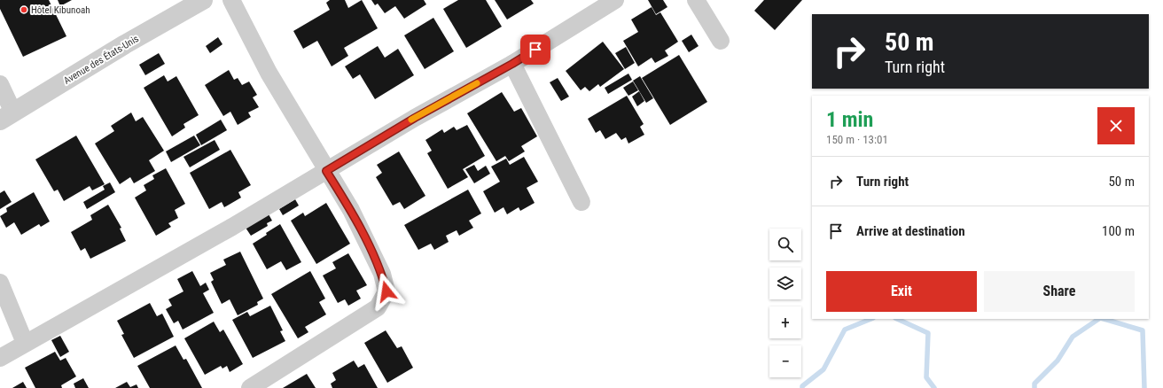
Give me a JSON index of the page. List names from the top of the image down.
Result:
{
  "streets": {
    "street": ["Avenue des États-Unis"]
  },
  "places": ["Hôtel Kibunoah"],
  "page": {
    "turn": ["50 m", "Turn right"],
    "heading": ["1 min", "150 m · 13:01"],
    "list": [
      {
        "name": "Turn right",
        "value": "50 m"
      },
      {
        "name": "Arrive at destination",
        "value": "100 m"
      }
    ],
    "map_buttons": ["+", "−"],
    "buttons": ["Exit", "Share"]
  }
}
